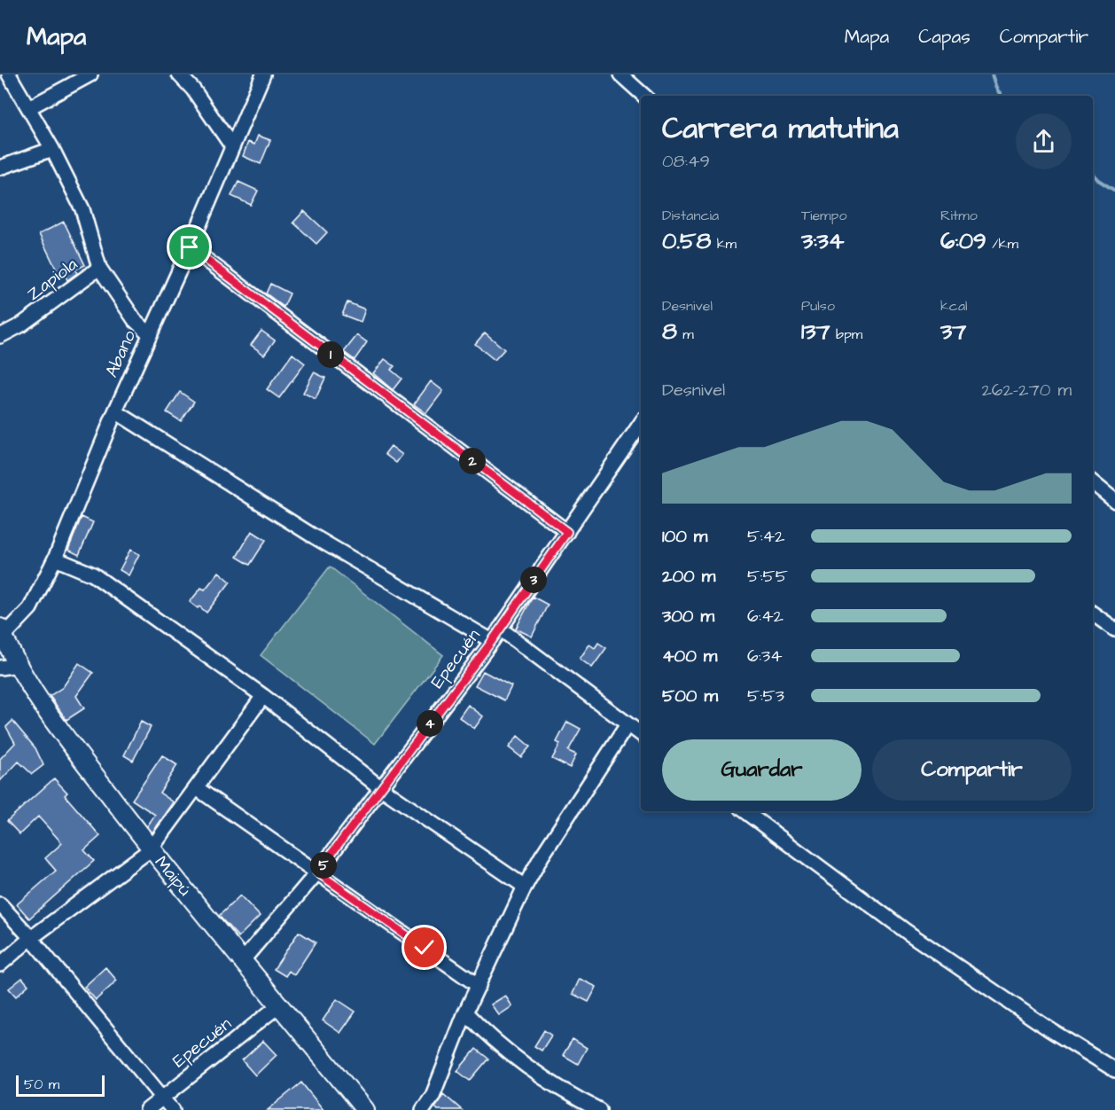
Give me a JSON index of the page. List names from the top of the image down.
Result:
{
  "streets": {
    "main road": ["Maipú"],
    "street": ["Zapiola", "Abano", "Epecuén"]
  },
  "crossings": [
    ["Abano", "Maipú"],
    ["Epecuén", "Maipú"]
  ],
  "scale_bar": "50 m",
  "page": {
    "header": "Mapa",
    "nav": ["Mapa", "Capas", "Compartir"],
    "heading": ["Carrera matutina", "08:49"],
    "stats": [
      ["Distancia", "0.58 km"],
      ["Tiempo", "3:34"],
      ["Ritmo", "6:09 /km"],
      ["Desnivel", "8 m"],
      ["Pulso", "137 bpm"],
      ["kcal", "37"]
    ],
    "pins": [
      "1",
      "2",
      "3",
      "4",
      "5"
    ],
    "chart": ["Desnivel", "262–270 m"],
    "list": [
      {
        "name": "100 m",
        "note": "5:42"
      },
      {
        "name": "200 m",
        "note": "5:55"
      },
      {
        "name": "300 m",
        "note": "6:42"
      },
      {
        "name": "400 m",
        "note": "6:34"
      },
      {
        "name": "500 m",
        "note": "5:53"
      }
    ],
    "buttons": ["Guardar", "Compartir"],
    "scale": "50 m"
  }
}
